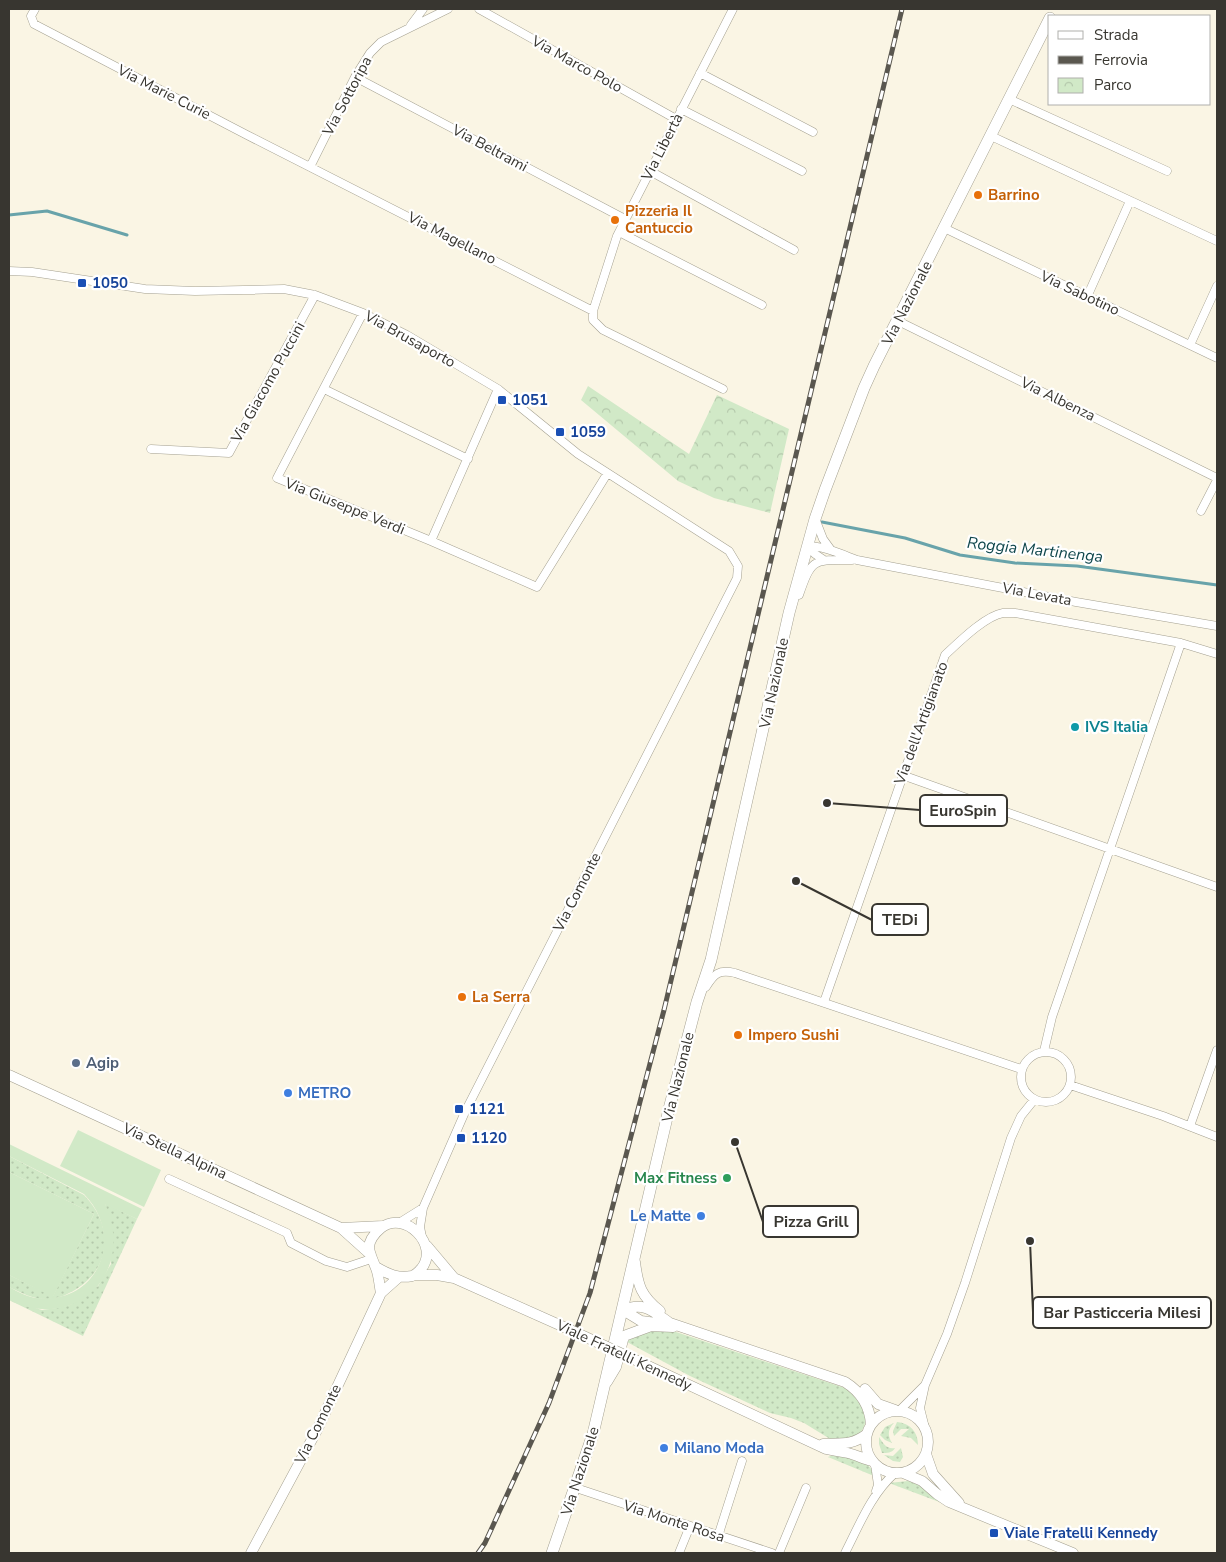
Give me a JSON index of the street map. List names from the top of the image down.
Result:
{
  "streets": {
    "main road": ["Via Nazionale"],
    "street": [
      "Via Marco Polo",
      "Via Marie Curie",
      "Via Sottoripa",
      "Via Libertà",
      "Via Beltrami",
      "Via Magellano",
      "Via Sabotino",
      "Via Brusaporto",
      "Via Giacomo Puccini",
      "Via Albenza",
      "Via Giuseppe Verdi",
      "Via Levata",
      "Via dell'Artigianato",
      "Via Comonte",
      "Via Stella Alpina",
      "Viale Fratelli Kennedy",
      "Via Monte Rosa"
    ]
  },
  "crossings": [
    ["Via Marco Polo", "Via Libertà"],
    ["Via Marie Curie", "Via Sottoripa"],
    ["Via Marie Curie", "Via Magellano"],
    ["Via Sottoripa", "Via Beltrami"],
    ["Via Sottoripa", "Via Magellano"],
    ["Via Libertà", "Via Beltrami"],
    ["Via Libertà", "Via Magellano"],
    ["Via Sabotino", "Via Nazionale"],
    ["Via Nazionale", "Via Albenza"],
    ["Via Nazionale", "Via Levata"],
    ["Via Nazionale", "Viale Fratelli Kennedy"],
    ["Via Nazionale", "Via Monte Rosa"],
    ["Via Brusaporto", "Via Giacomo Puccini"],
    ["Via Brusaporto", "Via Giuseppe Verdi"],
    ["Via Brusaporto", "Via Comonte"],
    ["Via Comonte", "Via Stella Alpina"],
    ["Via Comonte", "Viale Fratelli Kennedy"],
    ["Via Stella Alpina", "Viale Fratelli Kennedy"]
  ],
  "water": ["Roggia Martinenga"],
  "places": {
    "other": [
      "Barrino",
      "Pizzeria Il Cantuccio",
      "IVS Italia",
      "EuroSpin",
      "TEDi",
      "La Serra",
      "Impero Sushi",
      "Agip",
      "METRO",
      "Pizza Grill",
      "Max Fitness",
      "Le Matte",
      "Bar Pasticceria Milesi",
      "Milano Moda"
    ],
    "transit": [
      "1050",
      "1051",
      "1059",
      "1121",
      "1120",
      "Viale Fratelli Kennedy"
    ]
  },
  "legend": ["Strada", "Ferrovia", "Parco"]
}
